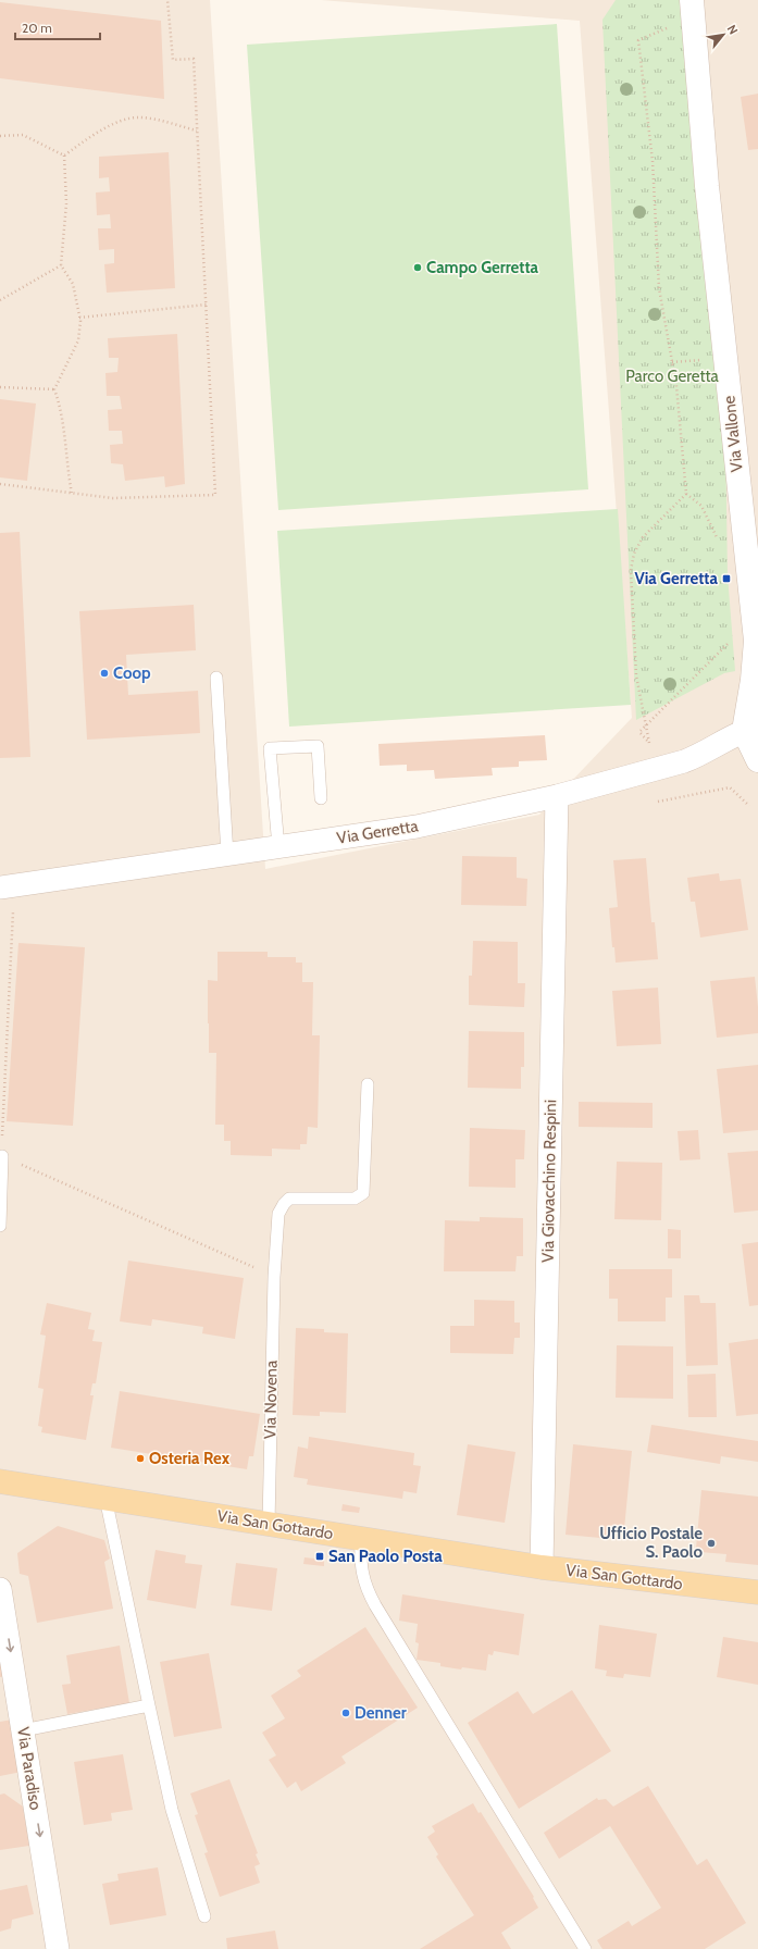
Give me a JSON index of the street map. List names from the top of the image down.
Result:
{
  "streets": {
    "main road": ["Via San Gottardo"],
    "street": [
      "Via Vallone",
      "Via Gerretta",
      "Via Giovacchino Respini",
      "Via Paradiso"
    ],
    "lane": ["Via Novena"]
  },
  "crossings": [
    ["Via Vallone", "Via Gerretta"],
    ["Via Gerretta", "Via Giovacchino Respini"],
    ["Via Giovacchino Respini", "Via San Gottardo"],
    ["Via Novena", "Via San Gottardo"]
  ],
  "one_way": ["Via Paradiso"],
  "parks": ["Parco Geretta"],
  "places": {
    "other": [
      "Campo Gerretta",
      "Coop",
      "Osteria Rex",
      "Ufficio Postale S. Paolo",
      "Denner"
    ],
    "transit": ["Via Gerretta", "San Paolo Posta"]
  },
  "scale_bar": "20 m",
  "north": "top right"
}
